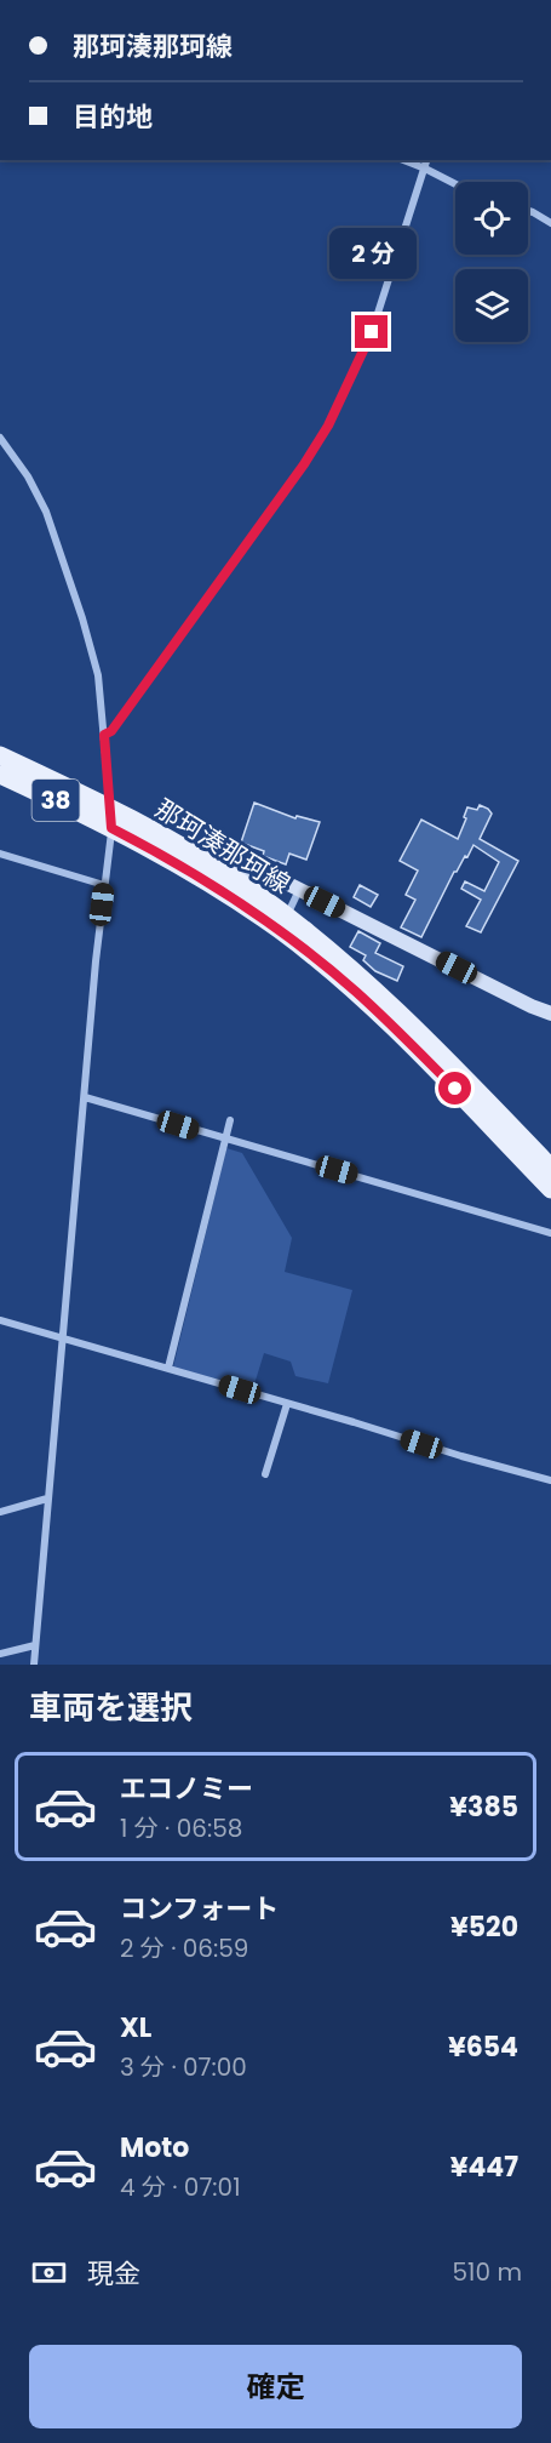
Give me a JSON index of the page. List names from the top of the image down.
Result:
{
  "streets": {
    "main road": ["38", "那珂湊那珂線"]
  },
  "page": {
    "banner": ["那珂湊那珂線", "目的地"],
    "bubble": "2 分",
    "heading": "車両を選択",
    "list": [
      {
        "name": "エコノミー",
        "note": "1 分 · 06:58",
        "value": "¥385"
      },
      {
        "name": "コンフォート",
        "note": "2 分 · 06:59",
        "value": "¥520"
      },
      {
        "name": "XL",
        "note": "3 分 · 07:00",
        "value": "¥654"
      },
      {
        "name": "Moto",
        "note": "4 分 · 07:01",
        "value": "¥447"
      }
    ],
    "pay": ["現金", "510 m"],
    "buttons": "確定"
  }
}
